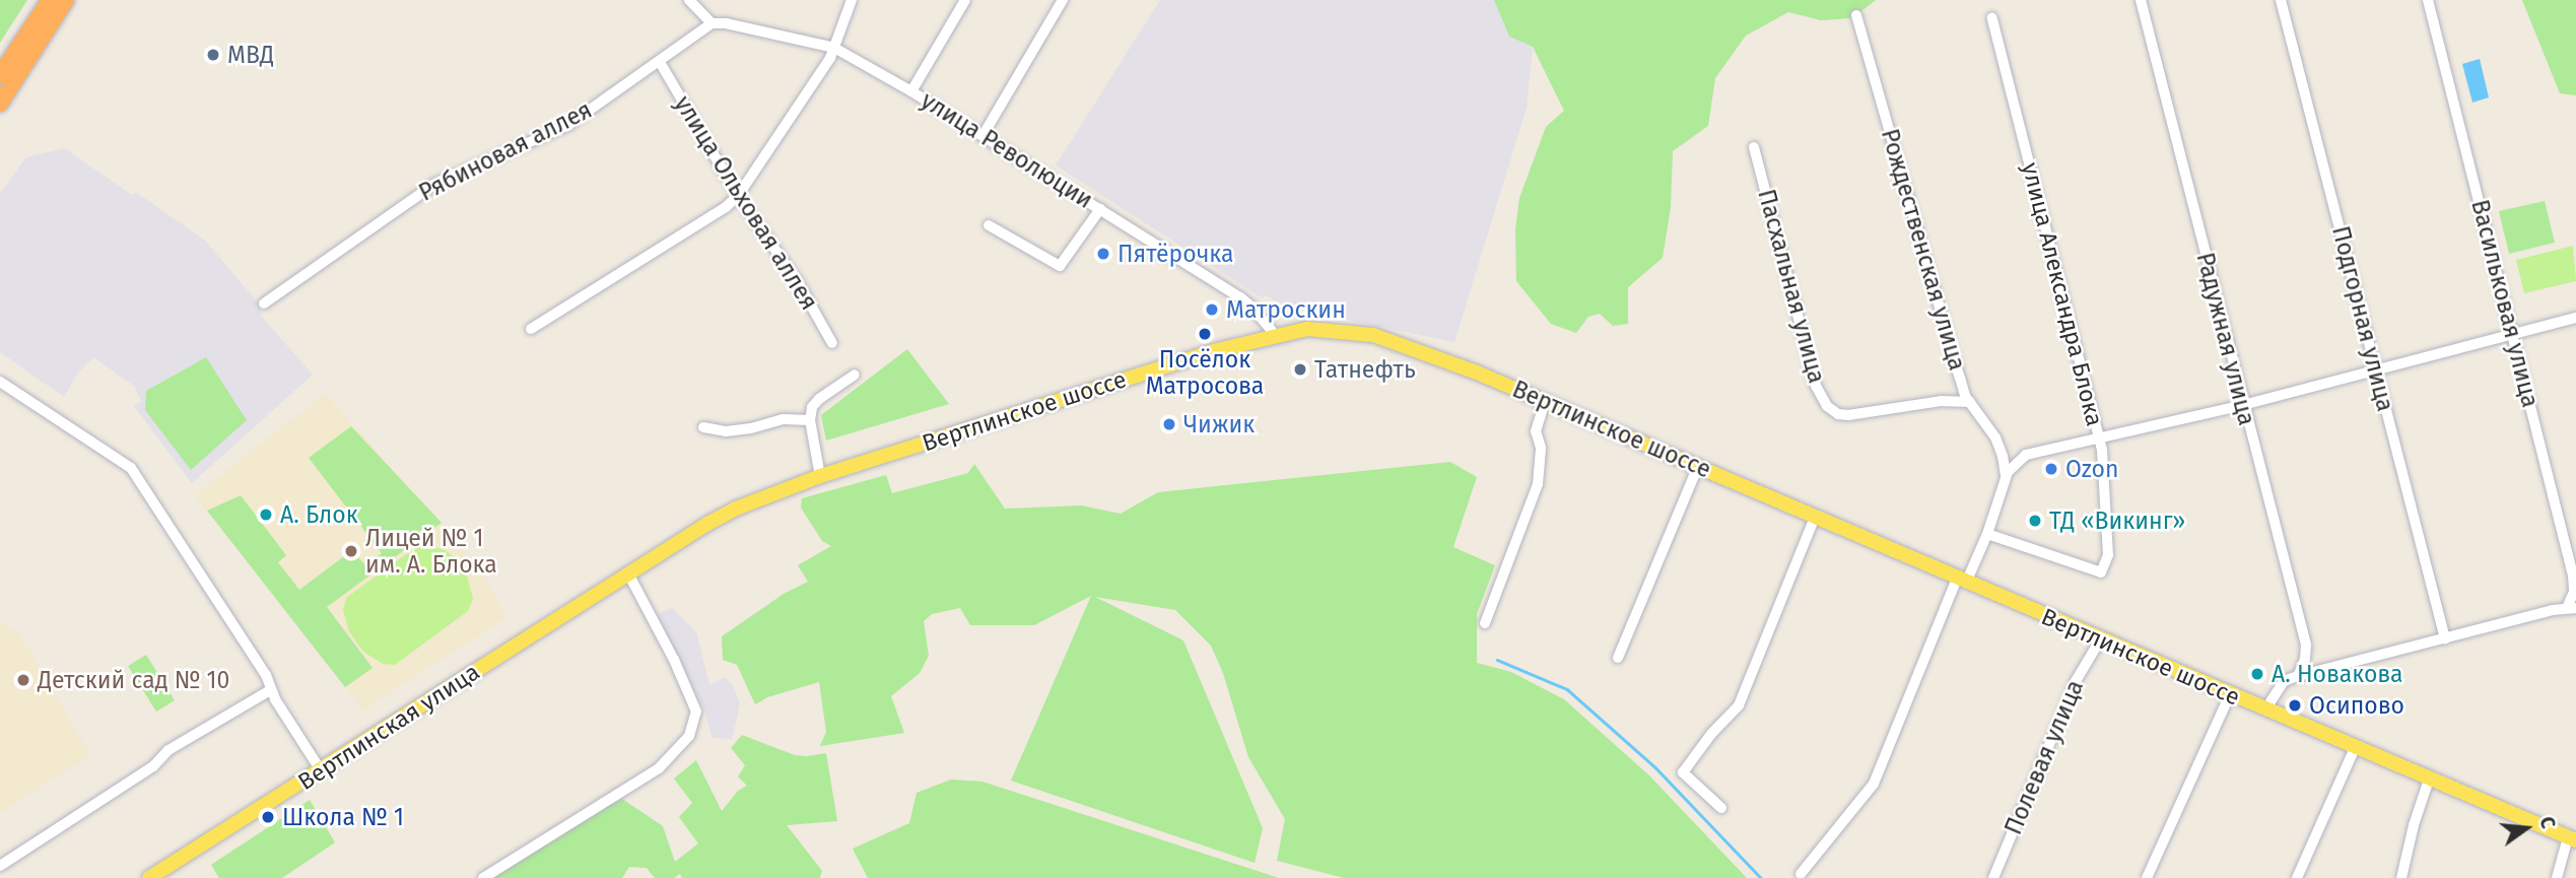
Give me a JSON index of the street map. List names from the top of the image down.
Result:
{
  "streets": {
    "main road": ["Вертлинское шоссе", "Вертлинская улица"],
    "street": [
      "улица Революции",
      "Рябиновая аллея",
      "улица Ольховая аллея",
      "Рождественская улица",
      "Пасхальная улица",
      "улица Александра Блока",
      "Васильковая улица",
      "Подгорная улица",
      "Радужная улица",
      "Полевая улица"
    ]
  },
  "crossings": [
    ["улица Революции", "Рябиновая аллея"],
    ["улица Революции", "Вертлинское шоссе"],
    ["Рябиновая аллея", "улица Ольховая аллея"],
    ["Рождественская улица", "Пасхальная улица"],
    ["Вертлинское шоссе", "Вертлинская улица"],
    ["Вертлинское шоссе", "Полевая улица"]
  ],
  "places": [
    "МВД",
    "Пятёрочка",
    "Матроскин",
    "Посёлок Матросова",
    "Татнефть",
    "Чижик",
    "Ozon",
    "А. Блок",
    "ТД «Викинг»",
    "Лицей № 1 им. А. Блока",
    "А. Новакова",
    "Детский сад № 10",
    "Осипово",
    "Школа № 1"
  ],
  "north": "right"
}
